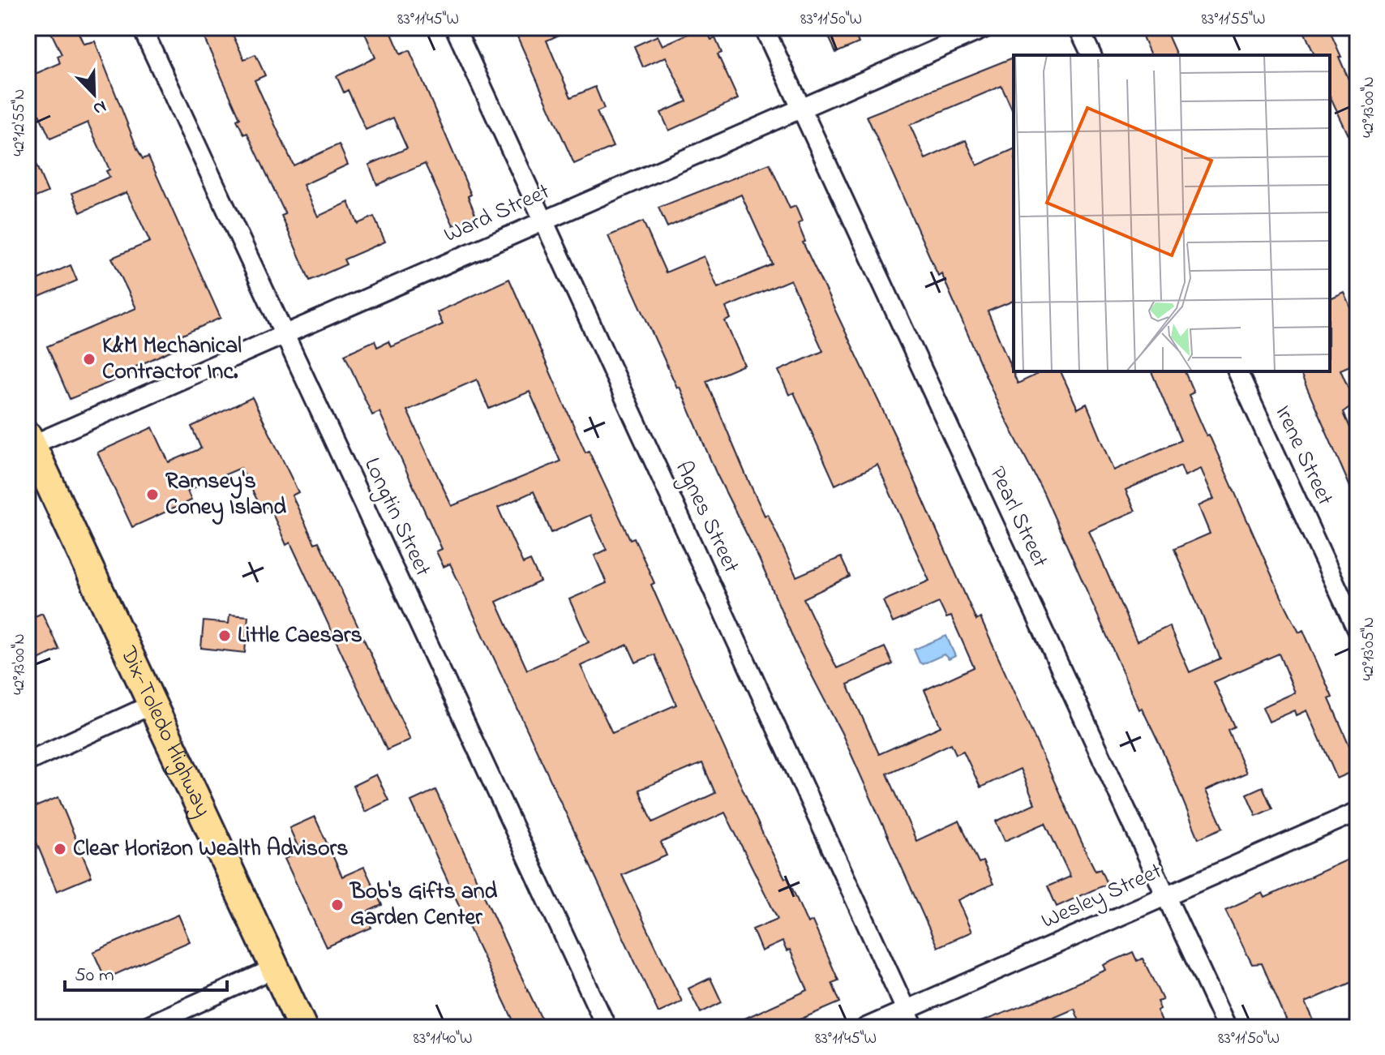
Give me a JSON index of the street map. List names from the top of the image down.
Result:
{
  "streets": {
    "main road": ["Dix-Toledo Highway"],
    "street": [
      "Ward Street",
      "Irene Street",
      "Longtin Street",
      "Agnes Street",
      "Pearl Street",
      "Wesley Street"
    ]
  },
  "crossings": [
    ["Ward Street", "Longtin Street"],
    ["Ward Street", "Agnes Street"],
    ["Ward Street", "Pearl Street"],
    ["Ward Street", "Dix-Toledo Highway"],
    ["Agnes Street", "Wesley Street"],
    ["Pearl Street", "Wesley Street"]
  ],
  "places": [
    "K&M Mechanical Contractor Inc.",
    "Ramsey's Coney Island",
    "Little Caesars",
    "Clear Horizon Wealth Advisors",
    "Bob's Gifts and Garden Center"
  ],
  "scale_bar": "50 m",
  "north": "bottom right",
  "coordinates": [
    "83°11'45\"W",
    "83°11'50\"W",
    "83°11'55\"W",
    "42°13'00\"N",
    "42°12'55\"N",
    "42°13'05\"N",
    "83°11'40\"W"
  ]
}
